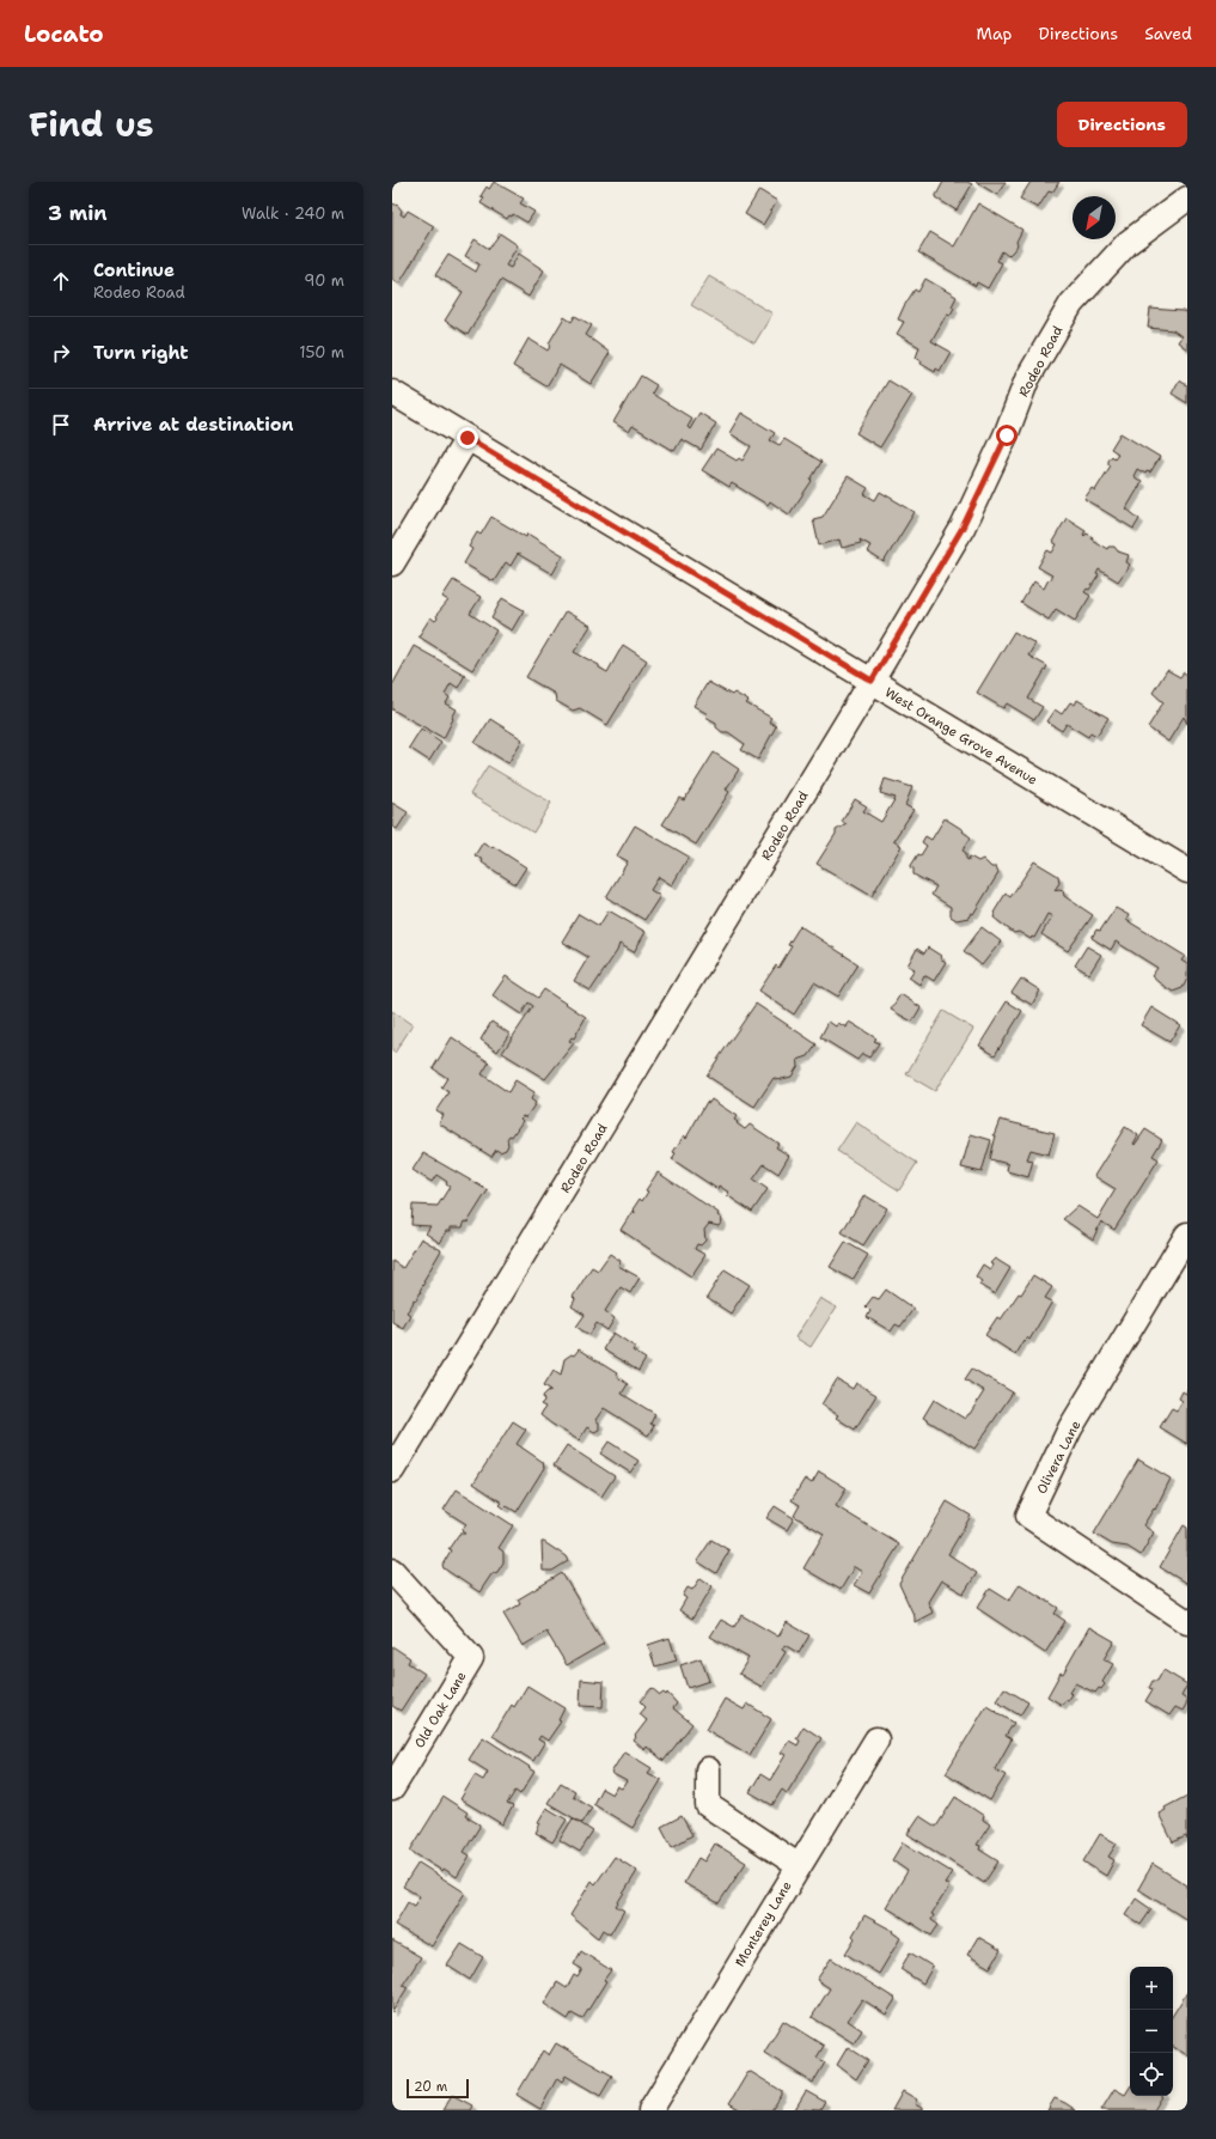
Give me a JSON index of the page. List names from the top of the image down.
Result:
{
  "streets": {
    "street": [
      "Rodeo Road",
      "West Orange Grove Avenue",
      "Olivera Lane",
      "Old Oak Lane",
      "Monterey Lane"
    ]
  },
  "crossings": [
    ["Rodeo Road", "West Orange Grove Avenue"]
  ],
  "scale_bar": "20 m",
  "north": "bottom left",
  "page": {
    "header": "Locato",
    "nav": ["Map", "Directions", "Saved"],
    "title": "Find us",
    "buttons": "Directions",
    "heading": ["3 min", "Walk · 240 m"],
    "list": [
      ["Continue", "Rodeo Road", "90 m"],
      ["Turn right", "150 m"],
      "Arrive at destination"
    ],
    "map_buttons": ["+", "−"],
    "scale": "20 m"
  }
}
